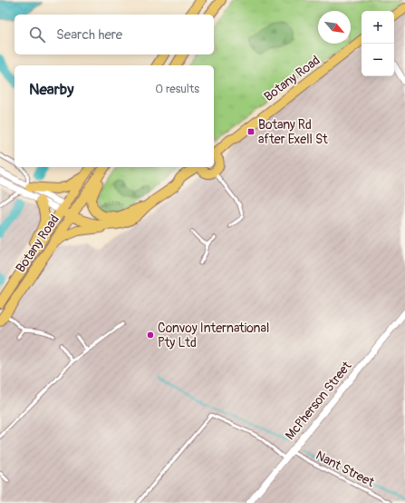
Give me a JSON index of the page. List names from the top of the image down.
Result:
{
  "streets": {
    "main road": ["Botany Road"],
    "street": ["McPherson Street"],
    "lane": ["Nant Street"]
  },
  "crossings": [
    ["McPherson Street", "Nant Street"]
  ],
  "places": {
    "transit": ["Botany Rd after Exell St"],
    "other": ["Convoy International Pty Ltd"]
  },
  "north": "bottom right",
  "page": {
    "map_buttons": ["+", "−"],
    "search": "Search here",
    "heading": ["Nearby", "0 results"]
  }
}
